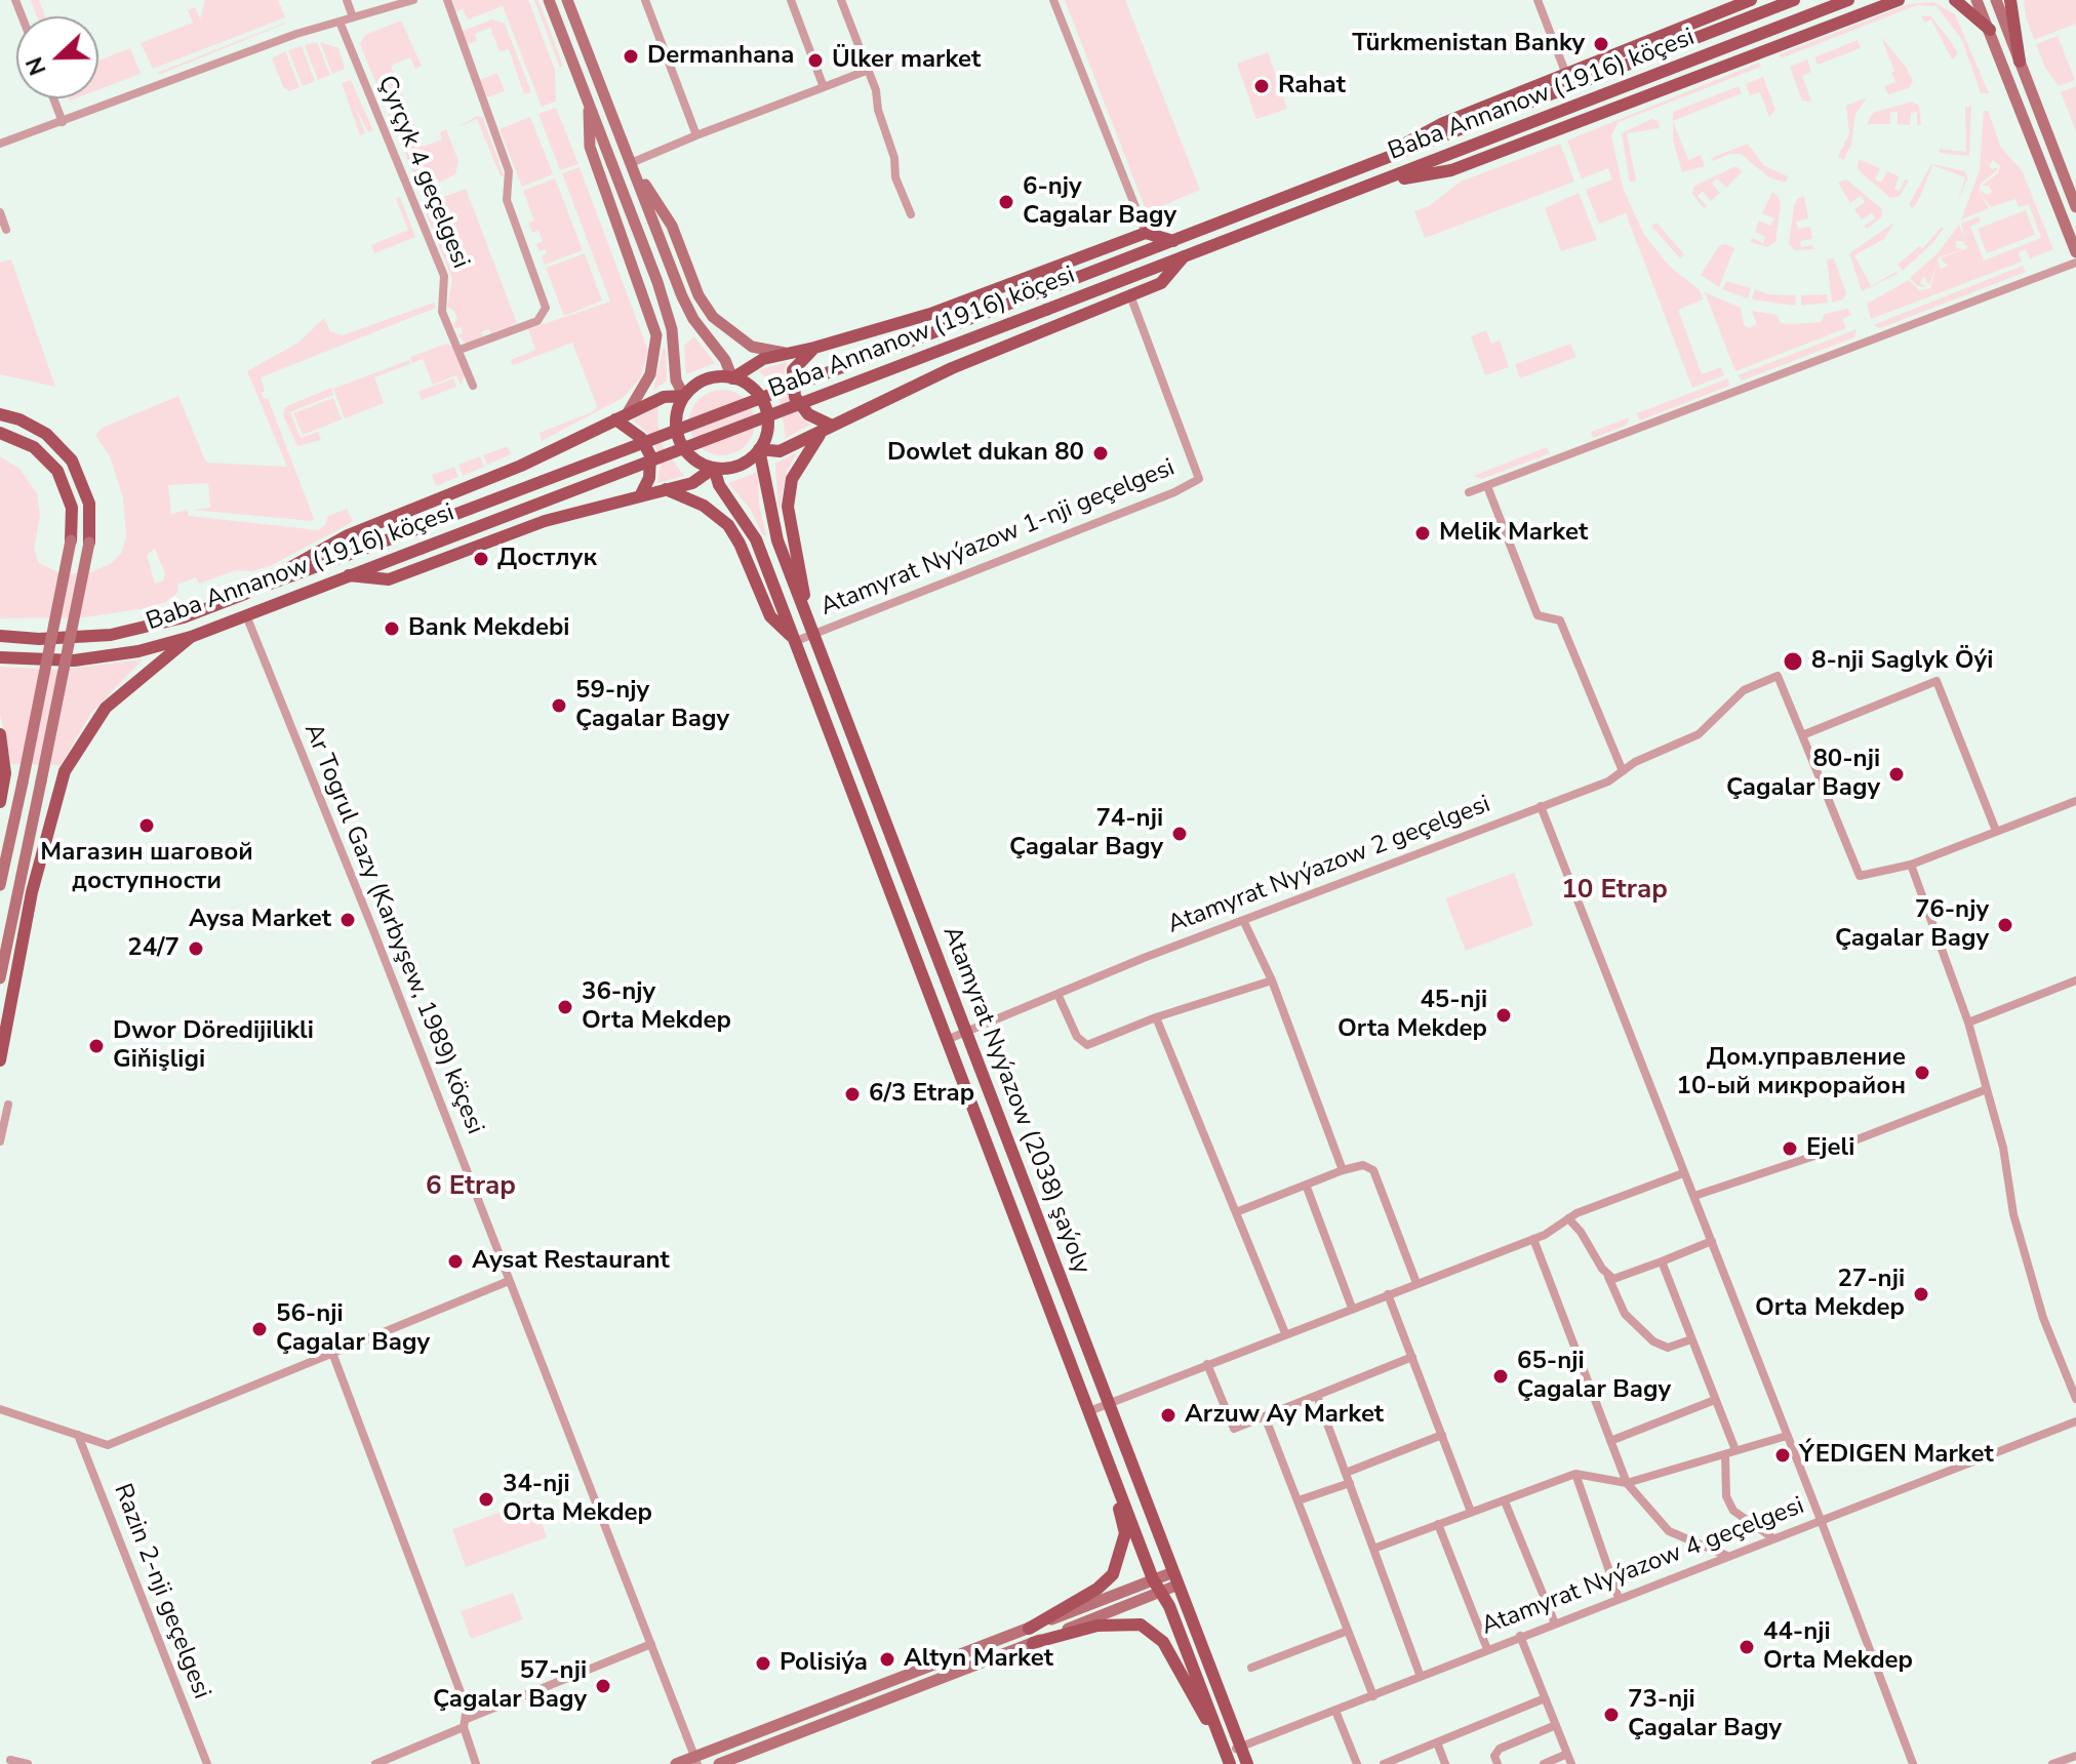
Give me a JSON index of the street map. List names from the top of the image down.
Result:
{
  "streets": {
    "main road": ["Baba Annanow (1916) köçesi", "Atamyrat Nyýazow (2038) şaýoly"],
    "street": [
      "Çyrçyk 4 geçelgesi",
      "Atamyrat Nyýazow 1-nji geçelgesi",
      "Atamyrat Nyýazow 2 geçelgesi",
      "Ar Togrul Gazy (Karbyşew, 1989) köçesi",
      "Atamyrat Nyýazow 4 geçelgesi",
      "Razin 2-nji geçelgesi"
    ]
  },
  "crossings": [
    ["Baba Annanow (1916) köçesi", "Ar Togrul Gazy (Karbyşew, 1989) köçesi"],
    ["Atamyrat Nyýazow 1-nji geçelgesi", "Atamyrat Nyýazow (2038) şaýoly"],
    ["Atamyrat Nyýazow 2 geçelgesi", "Atamyrat Nyýazow (2038) şaýoly"],
    ["Atamyrat Nyýazow (2038) şaýoly", "Atamyrat Nyýazow 4 geçelgesi"]
  ],
  "districts": ["10 Etrap", "6 Etrap"],
  "places": [
    "Türkmenistan Banky",
    "Dermanhana",
    "Ülker market",
    "Rahat",
    "6-njy Cagalar Bagy",
    "Dowlet dukan 80",
    "Melik Market",
    "Достлук",
    "Bank Mekdebi",
    "8-nji Saglyk Öýi",
    "59-njy Çagalar Bagy",
    "80-nji Çagalar Bagy",
    "Магазин шаговой доступности",
    "74-nji Çagalar Bagy",
    "Aysa Market",
    "76-njy Çagalar Bagy",
    "24/7",
    "36-njy Orta Mekdep",
    "45-nji Orta Mekdep",
    "Dwor Döredijilikli Giňişligi",
    "Дом.управление 10-ый микрорайон",
    "6/3 Etrap",
    "Ejeli",
    "Aysat Restaurant",
    "27-nji Orta Mekdep",
    "56-nji Çagalar Bagy",
    "65-nji Çagalar Bagy",
    "Arzuw Ay Market",
    "ÝEDIGEN Market",
    "34-nji Orta Mekdep",
    "44-nji Orta Mekdep",
    "Altyn Market",
    "Polisiýa",
    "57-nji Çagalar Bagy",
    "73-nji Çagalar Bagy"
  ],
  "north": "left"
}
